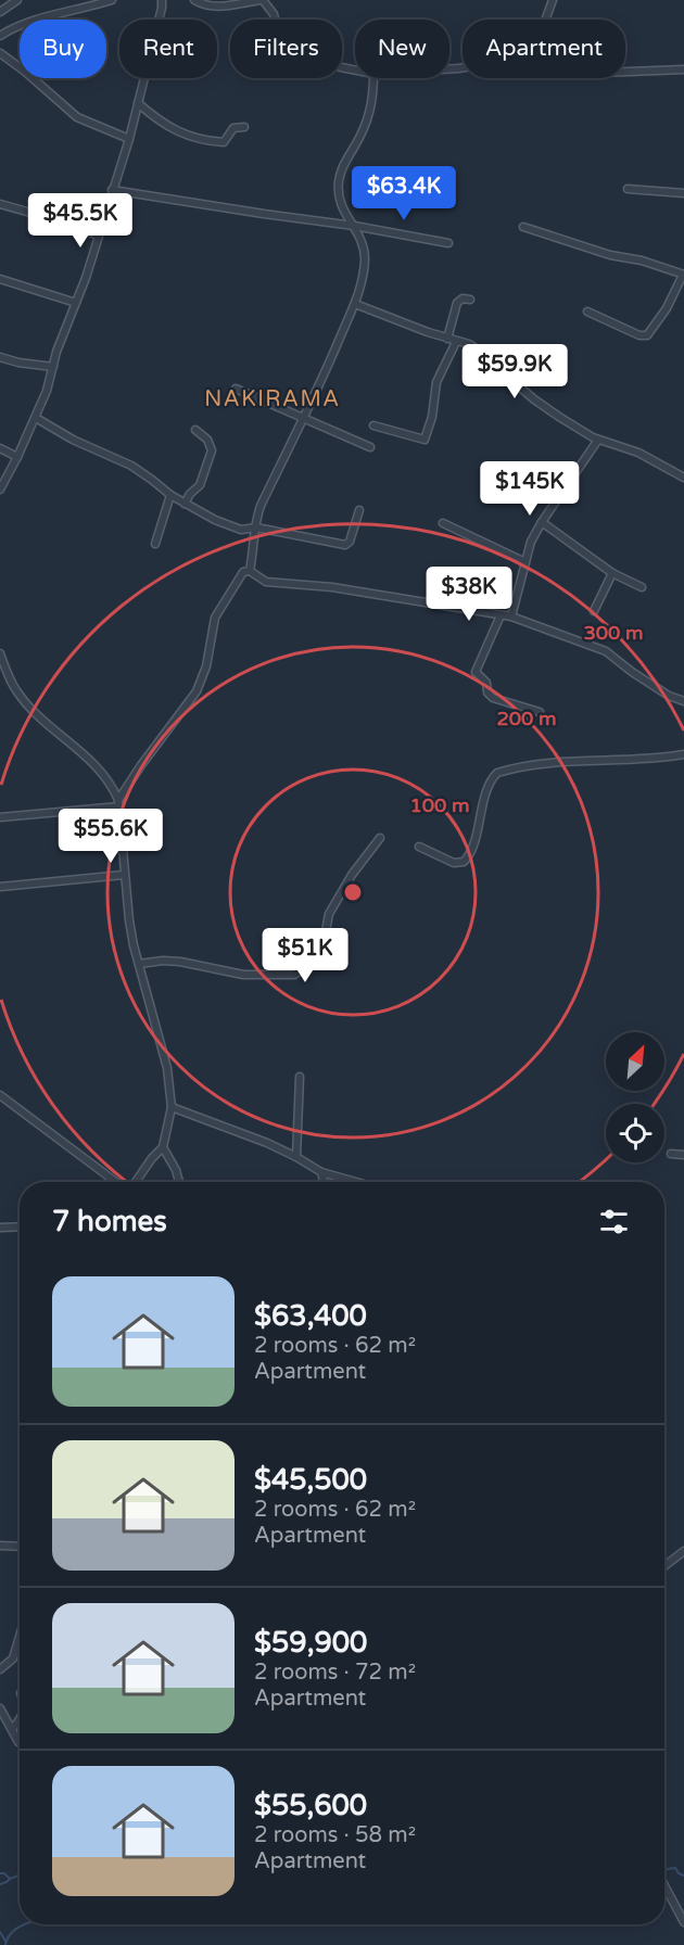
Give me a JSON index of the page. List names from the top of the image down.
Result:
{
  "districts": ["NAKIRAMA"],
  "north": "top right",
  "page": {
    "chip": [
      "Buy",
      "Rent",
      "Filters",
      "New",
      "Apartment"
    ],
    "price": [
      "$63.4K",
      "$45.5K",
      "$59.9K",
      "$145K",
      "$38K",
      "$55.6K",
      "$51K"
    ],
    "heading": "7 homes",
    "list": [
      {
        "name": "$63,400",
        "note": "2 rooms · 62 m² · Apartment"
      },
      {
        "name": "$45,500",
        "note": "2 rooms · 62 m² · Apartment"
      },
      {
        "name": "$59,900",
        "note": "2 rooms · 72 m² · Apartment"
      },
      {
        "name": "$55,600",
        "note": "2 rooms · 58 m² · Apartment"
      }
    ]
  },
  "rings": ["300 m", "200 m", "100 m"]
}
